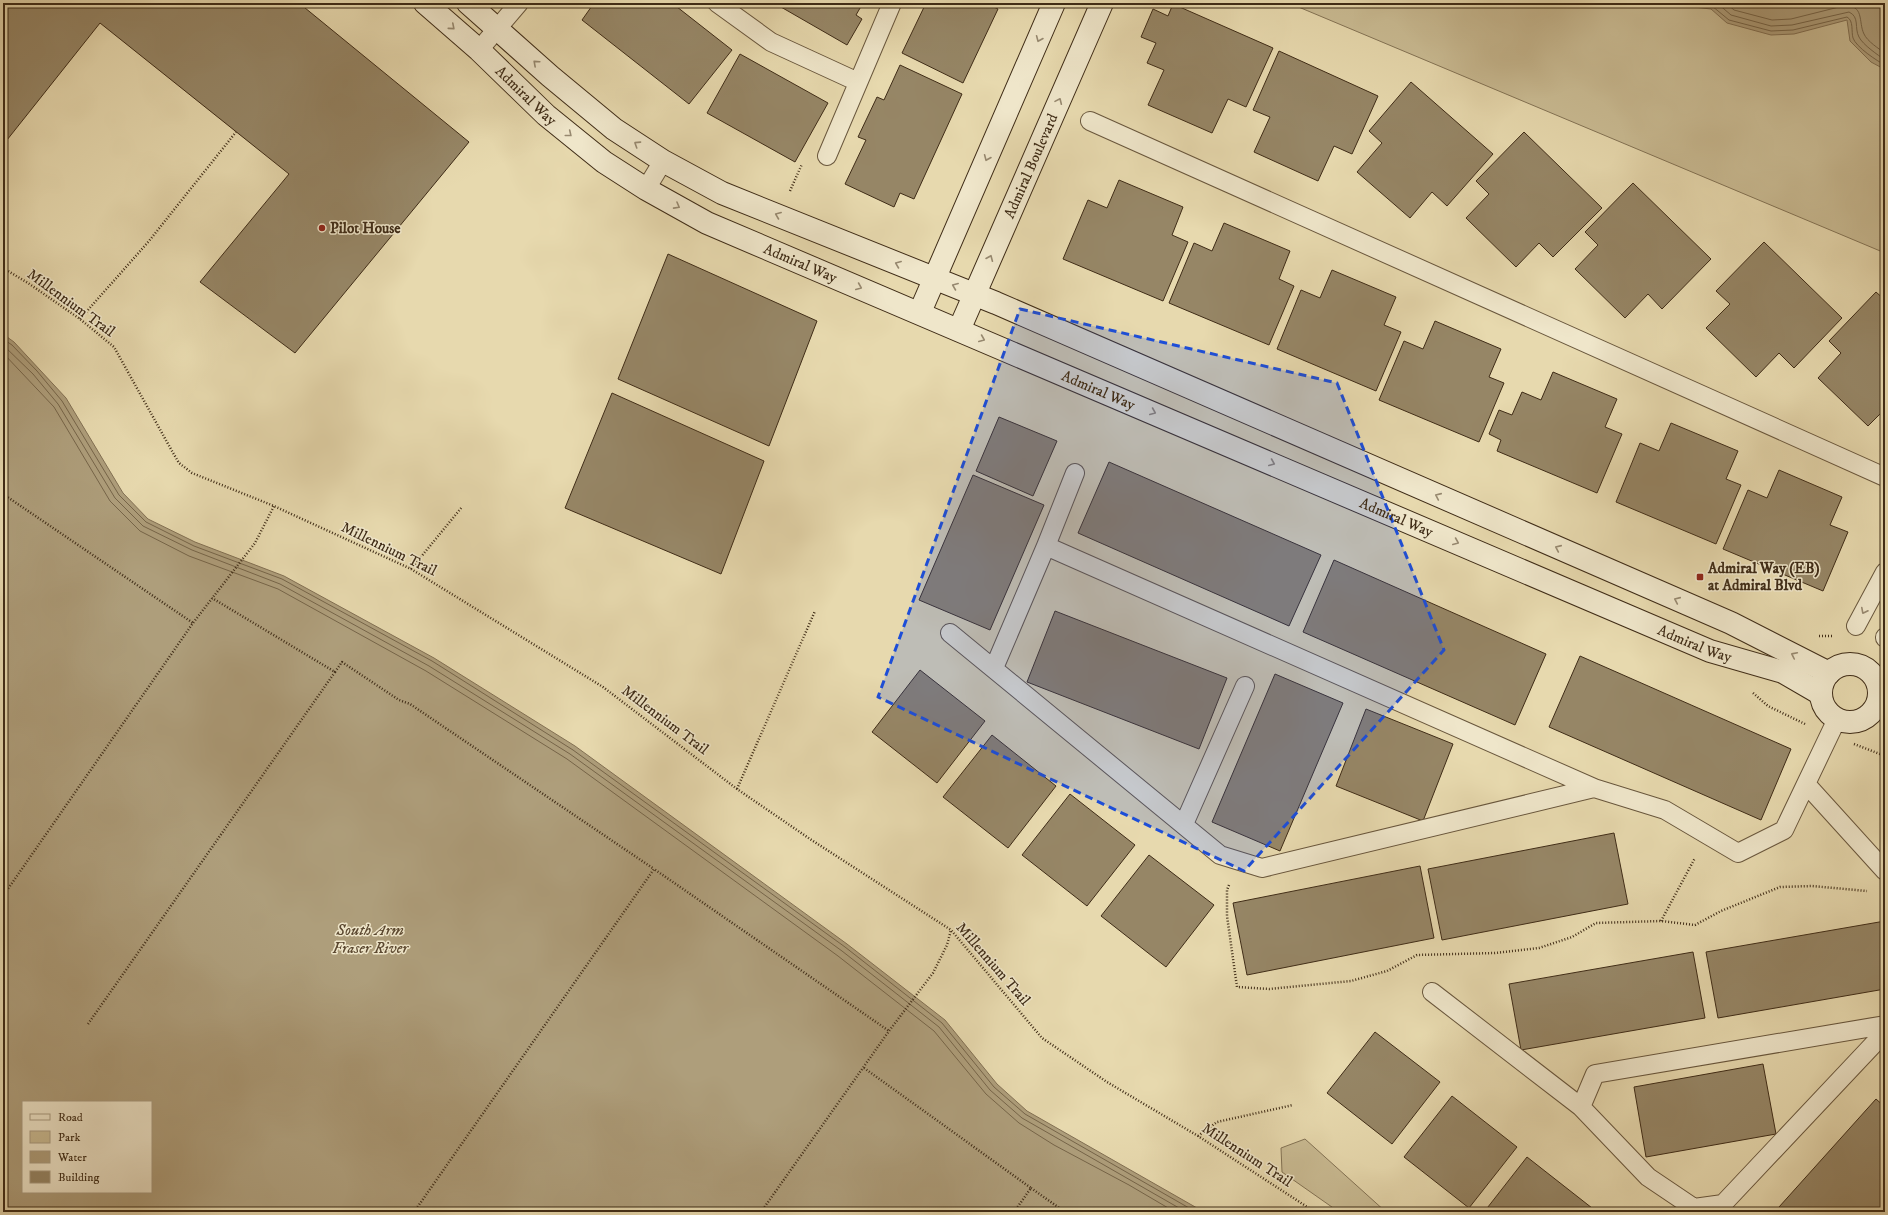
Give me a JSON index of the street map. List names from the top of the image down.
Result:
{
  "streets": {
    "street": ["Admiral Way", "Admiral Boulevard"],
    "path": ["Millennium Trail"]
  },
  "crossings": [
    ["Admiral Way", "Admiral Boulevard"]
  ],
  "water": ["South Arm Fraser River"],
  "places": {
    "other": ["Pilot House"],
    "transit": ["Admiral Way (EB) at Admiral Blvd"]
  },
  "legend": [
    "Road",
    "Park",
    "Water",
    "Building"
  ]
}
